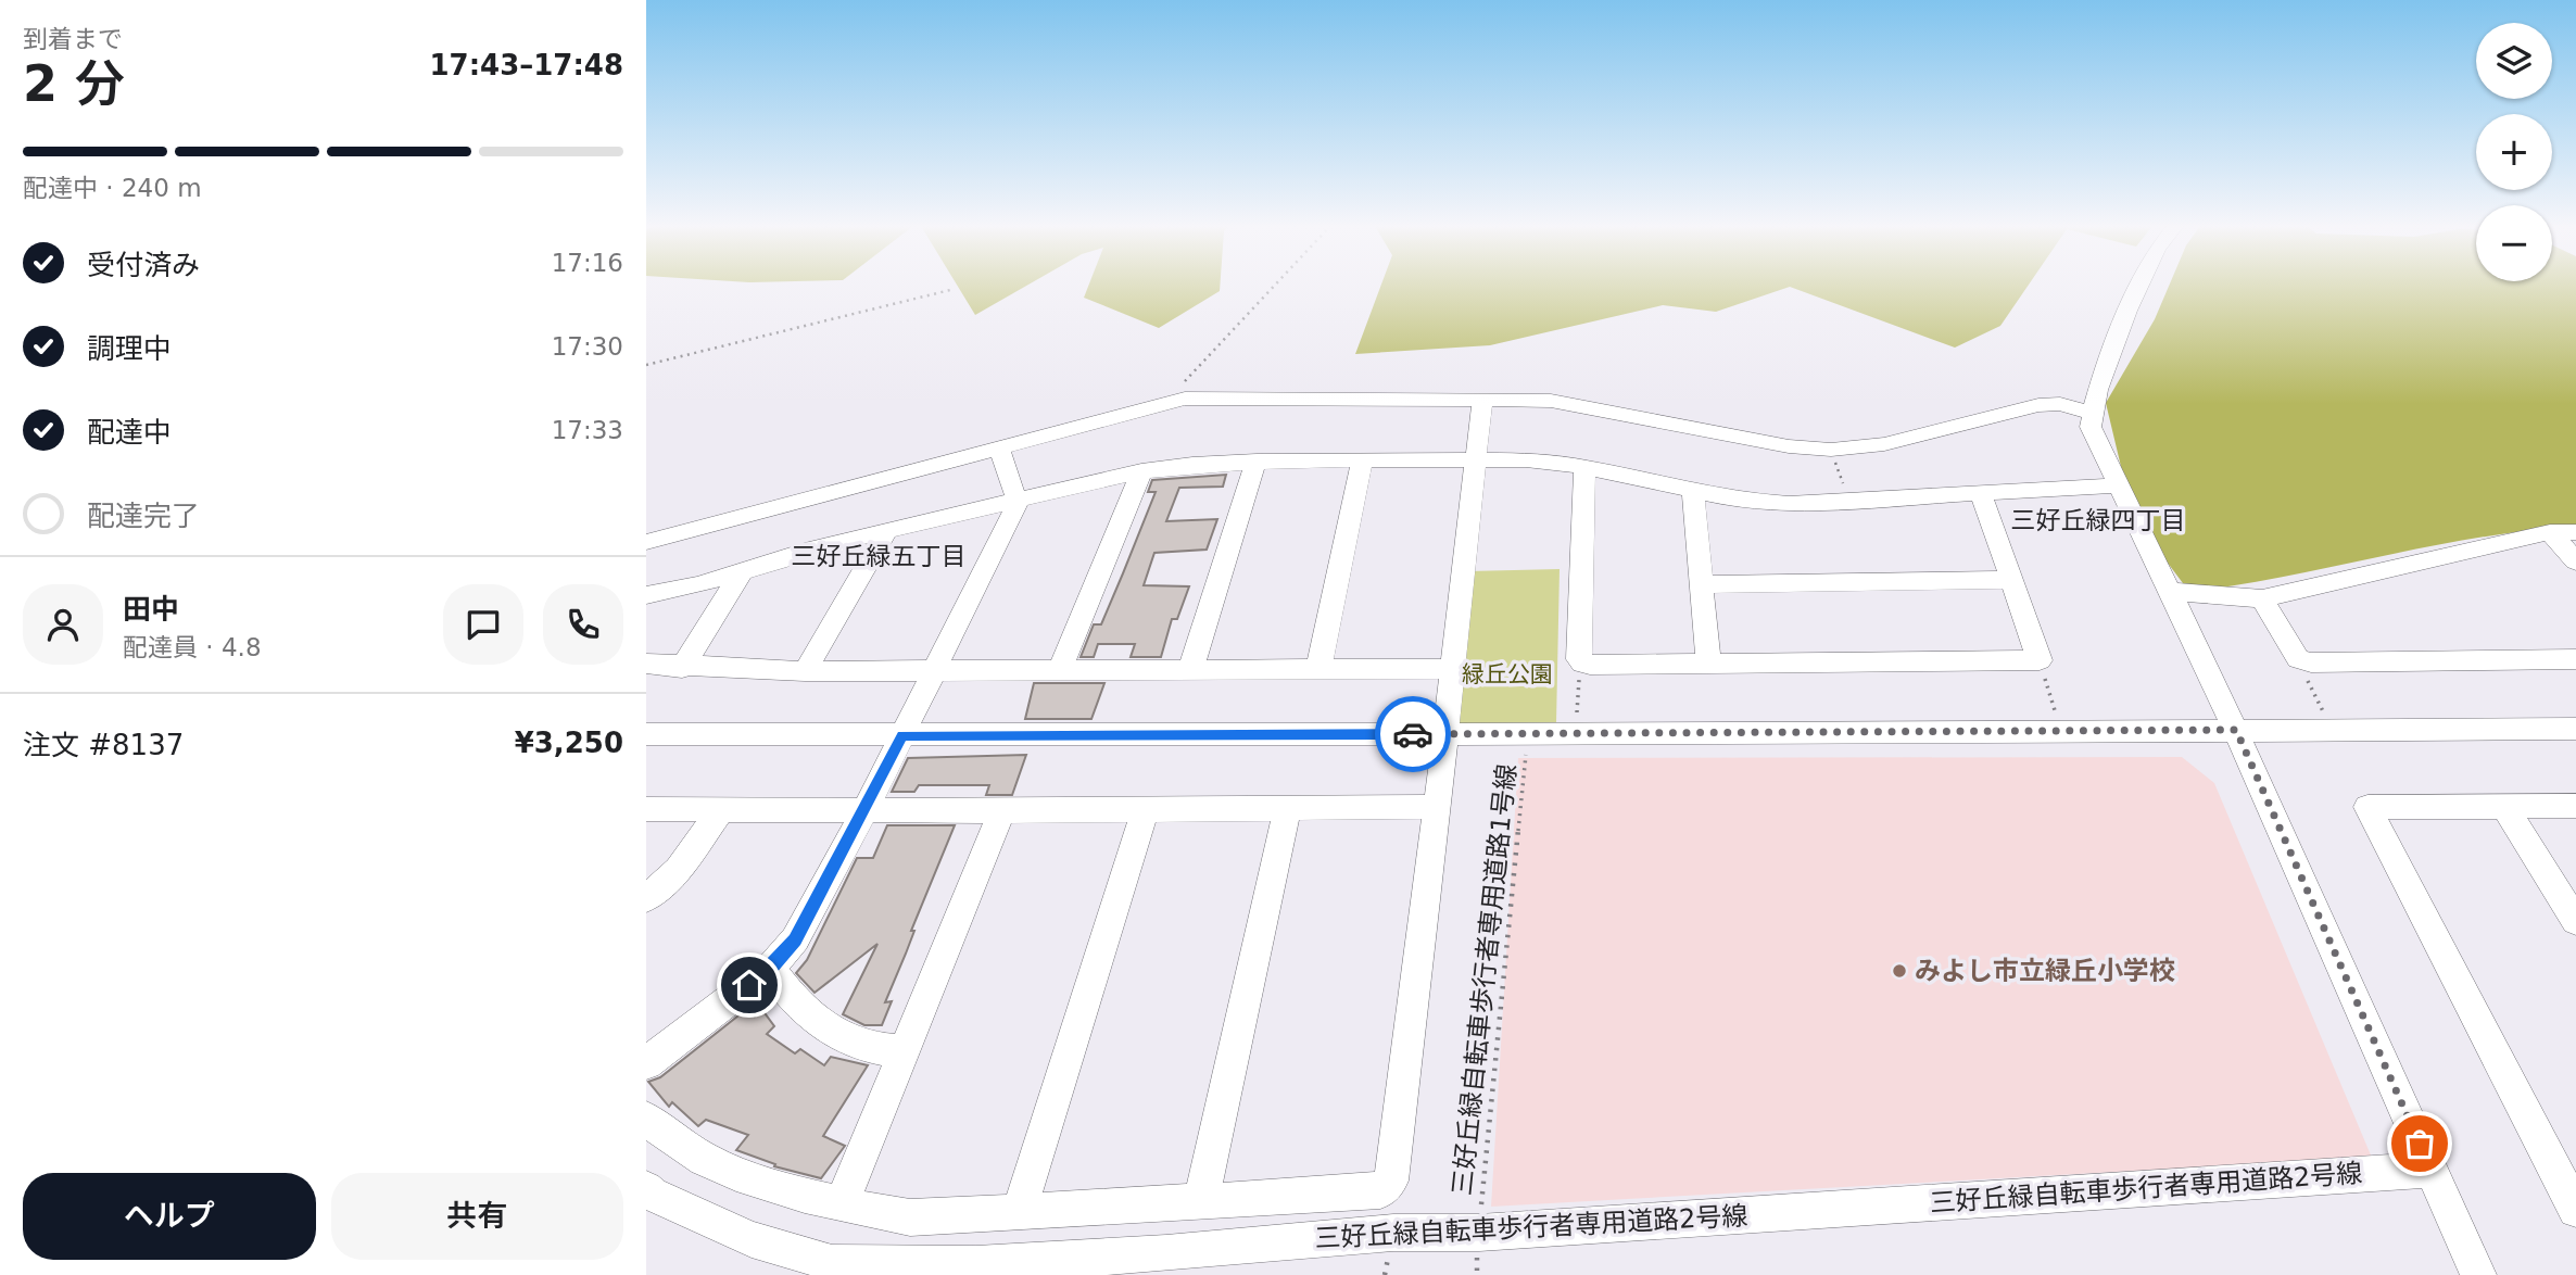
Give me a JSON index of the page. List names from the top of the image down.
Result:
{
  "streets": {
    "street": ["三好丘緑自転車歩行者専用道路2号線"],
    "path": ["三好丘緑自転車歩行者専用道路1号線"]
  },
  "crossings": [
    ["三好丘緑自転車歩行者専用道路1号線", "三好丘緑自転車歩行者専用道路2号線"]
  ],
  "districts": ["三好丘緑四丁目", "三好丘緑五丁目"],
  "parks": ["緑丘公園"],
  "places": ["みよし市立緑丘小学校"],
  "page": {
    "heading": ["2 分", "到着まで", "17:43–17:48"],
    "panel": [
      "田中",
      "配達員 · 4.8",
      "注文 #8137",
      "¥3,250"
    ],
    "map_buttons": ["+", "−"],
    "bar": "配達中 · 240 m",
    "list": [
      ["受付済み", "17:16"],
      ["調理中", "17:30"],
      ["配達中", "17:33"],
      "配達完了"
    ],
    "buttons": ["ヘルプ", "共有"]
  }
}
